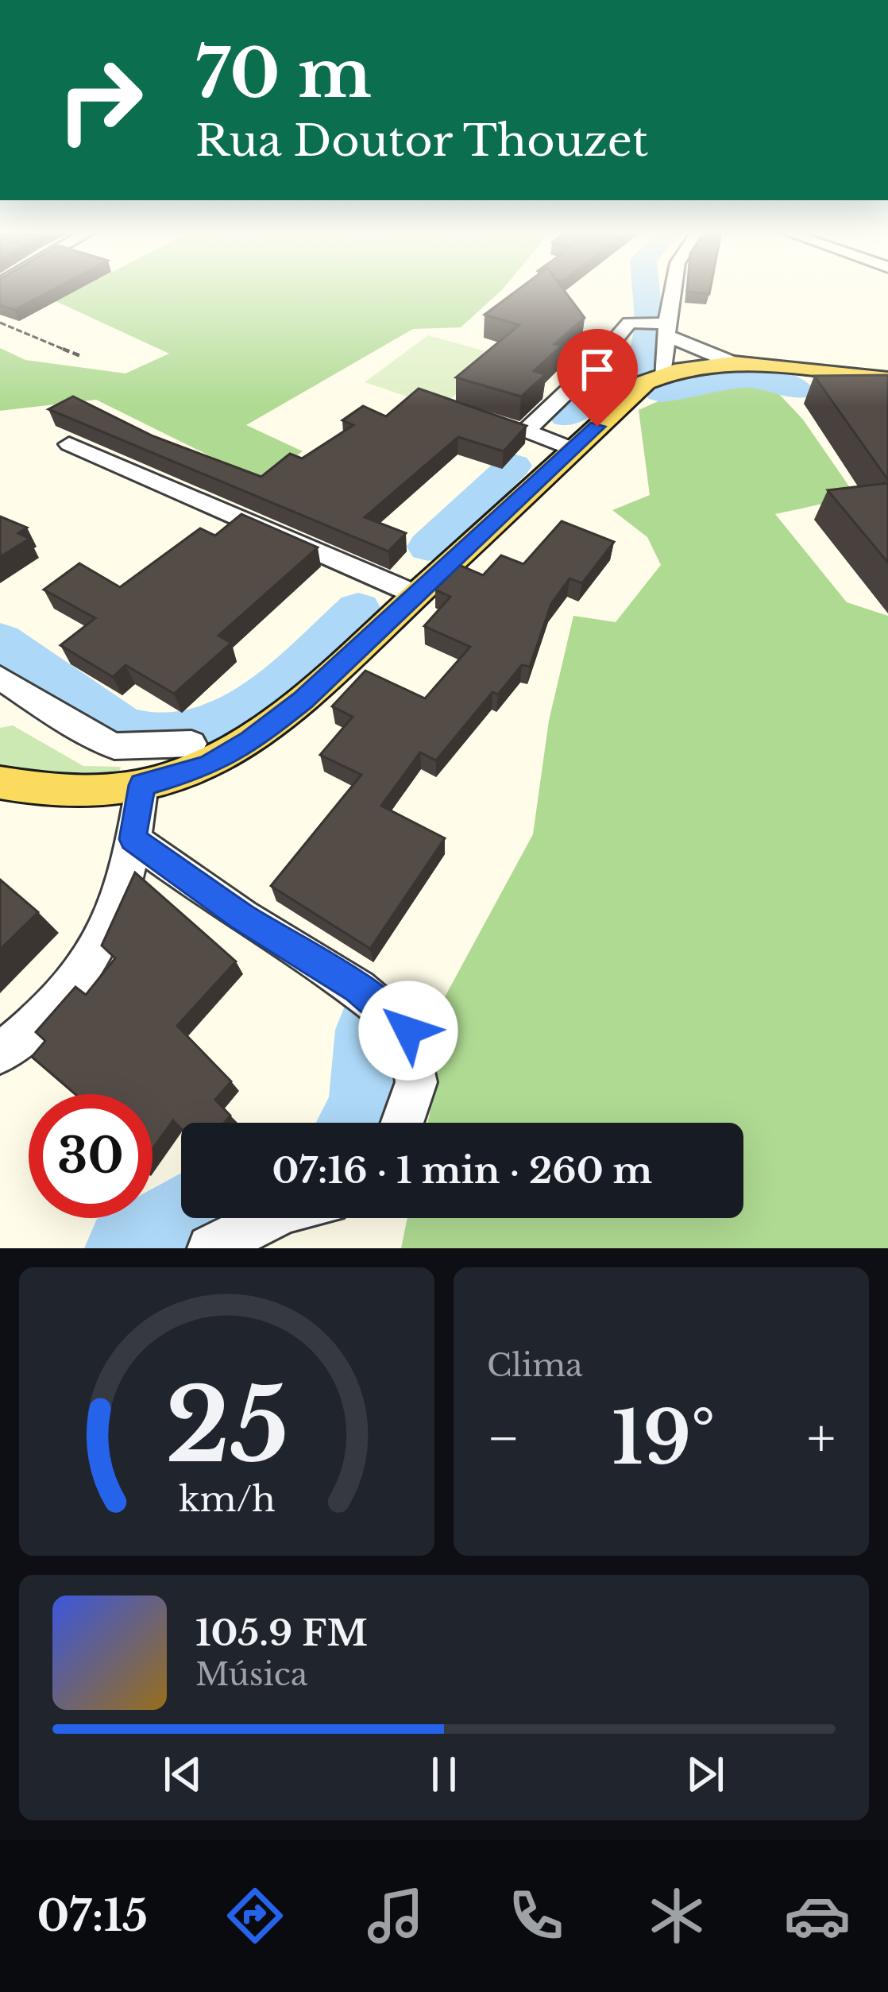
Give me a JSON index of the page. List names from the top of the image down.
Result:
{
  "page": {
    "turn": ["70 m", "Rua Doutor Thouzet"],
    "limit": "30",
    "trip": "07:16 · 1 min · 260 m",
    "tile": "Clima",
    "heat": ["−", "19°", "+"],
    "song": ["105.9 FM", "Música"],
    "tabs": "07:15",
    "gauge": ["25", "km/h"]
  }
}
